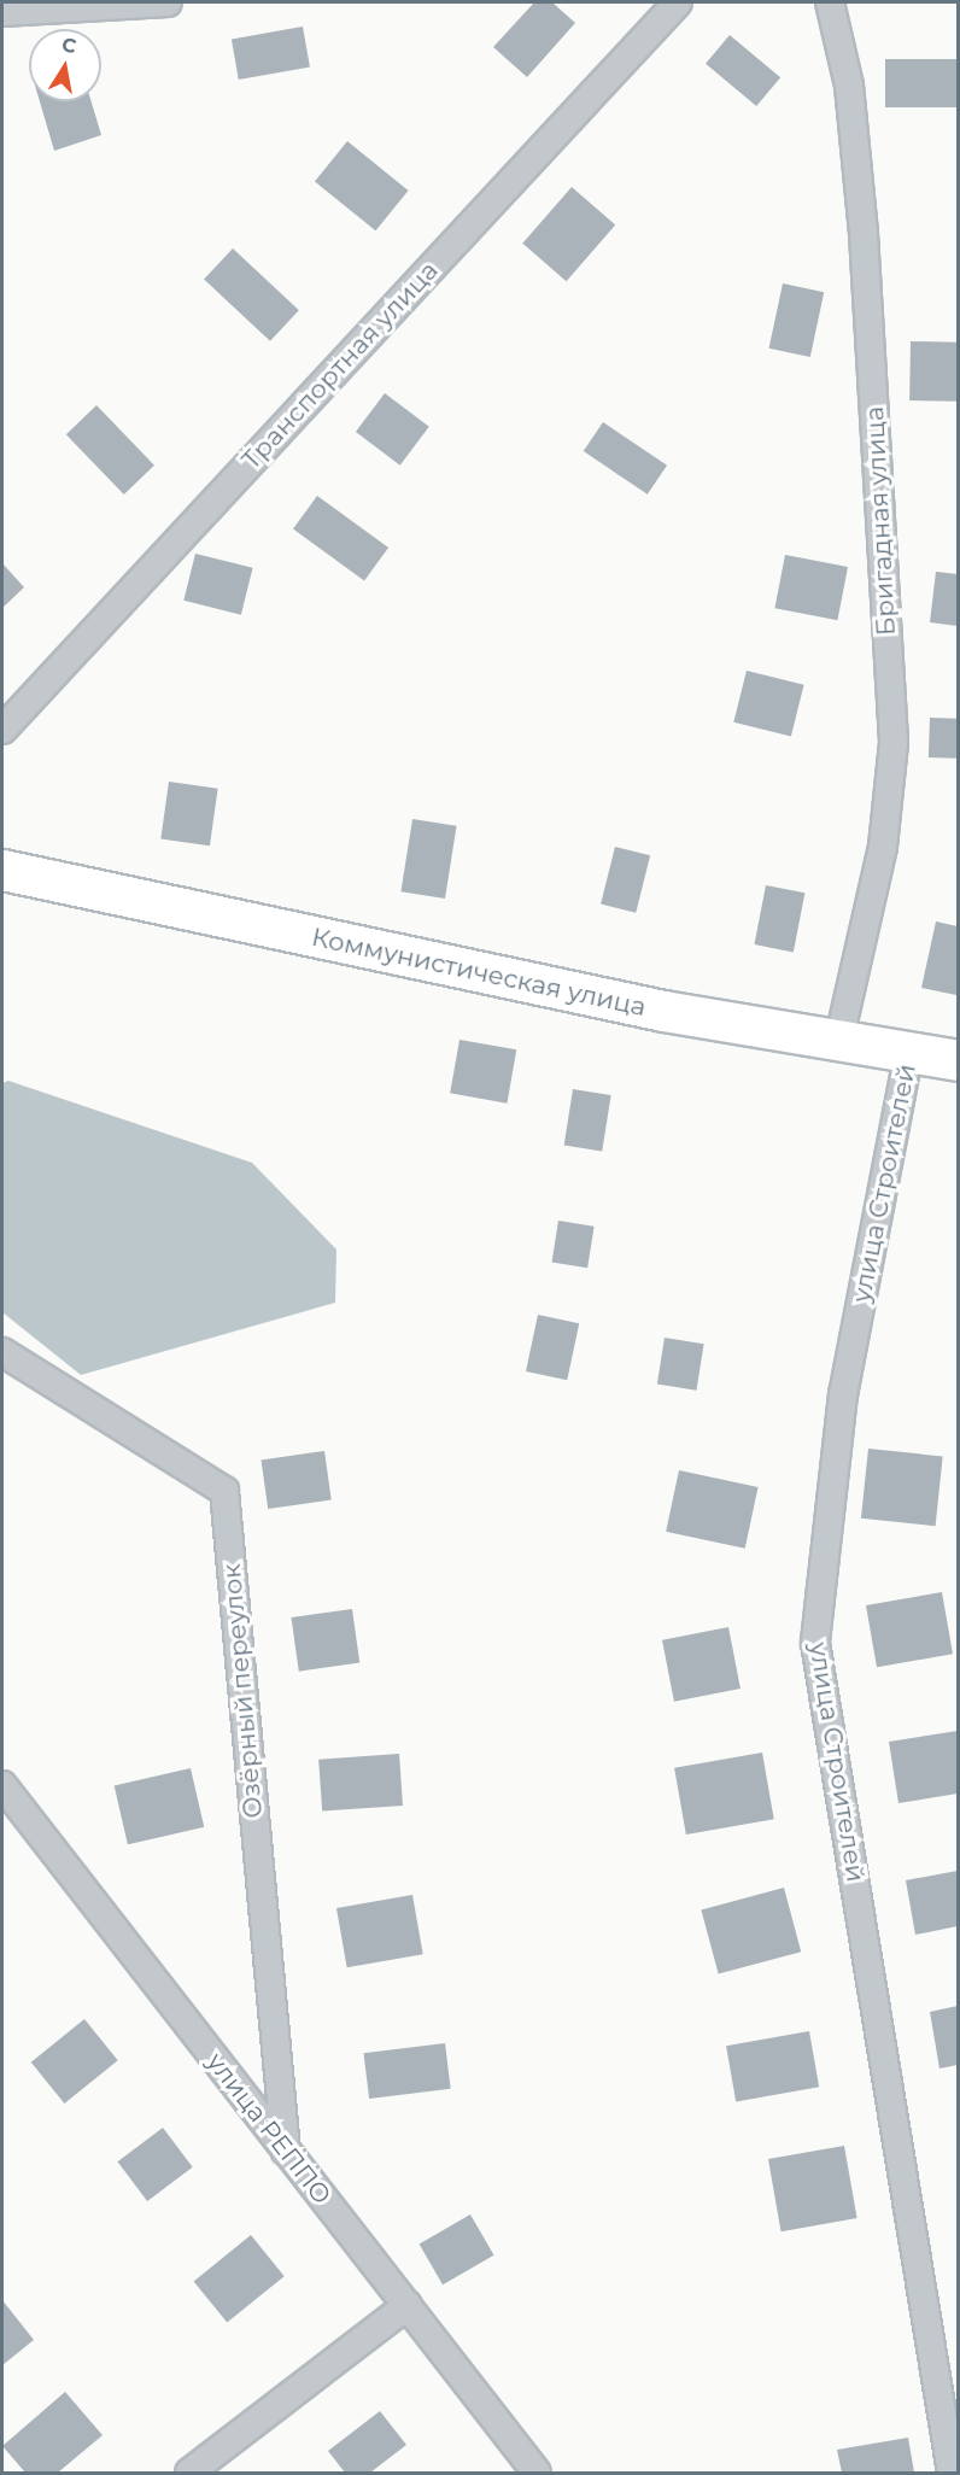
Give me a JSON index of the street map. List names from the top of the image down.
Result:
{
  "streets": {
    "street": [
      "Транспортная улица",
      "Бригадная улица",
      "Коммунистическая улица",
      "улица Строителей",
      "Озёрный переулок",
      "улица РЕППО"
    ]
  },
  "crossings": [
    ["Бригадная улица", "Коммунистическая улица"],
    ["Коммунистическая улица", "улица Строителей"],
    ["Озёрный переулок", "улица РЕППО"]
  ],
  "north": "top"
}
